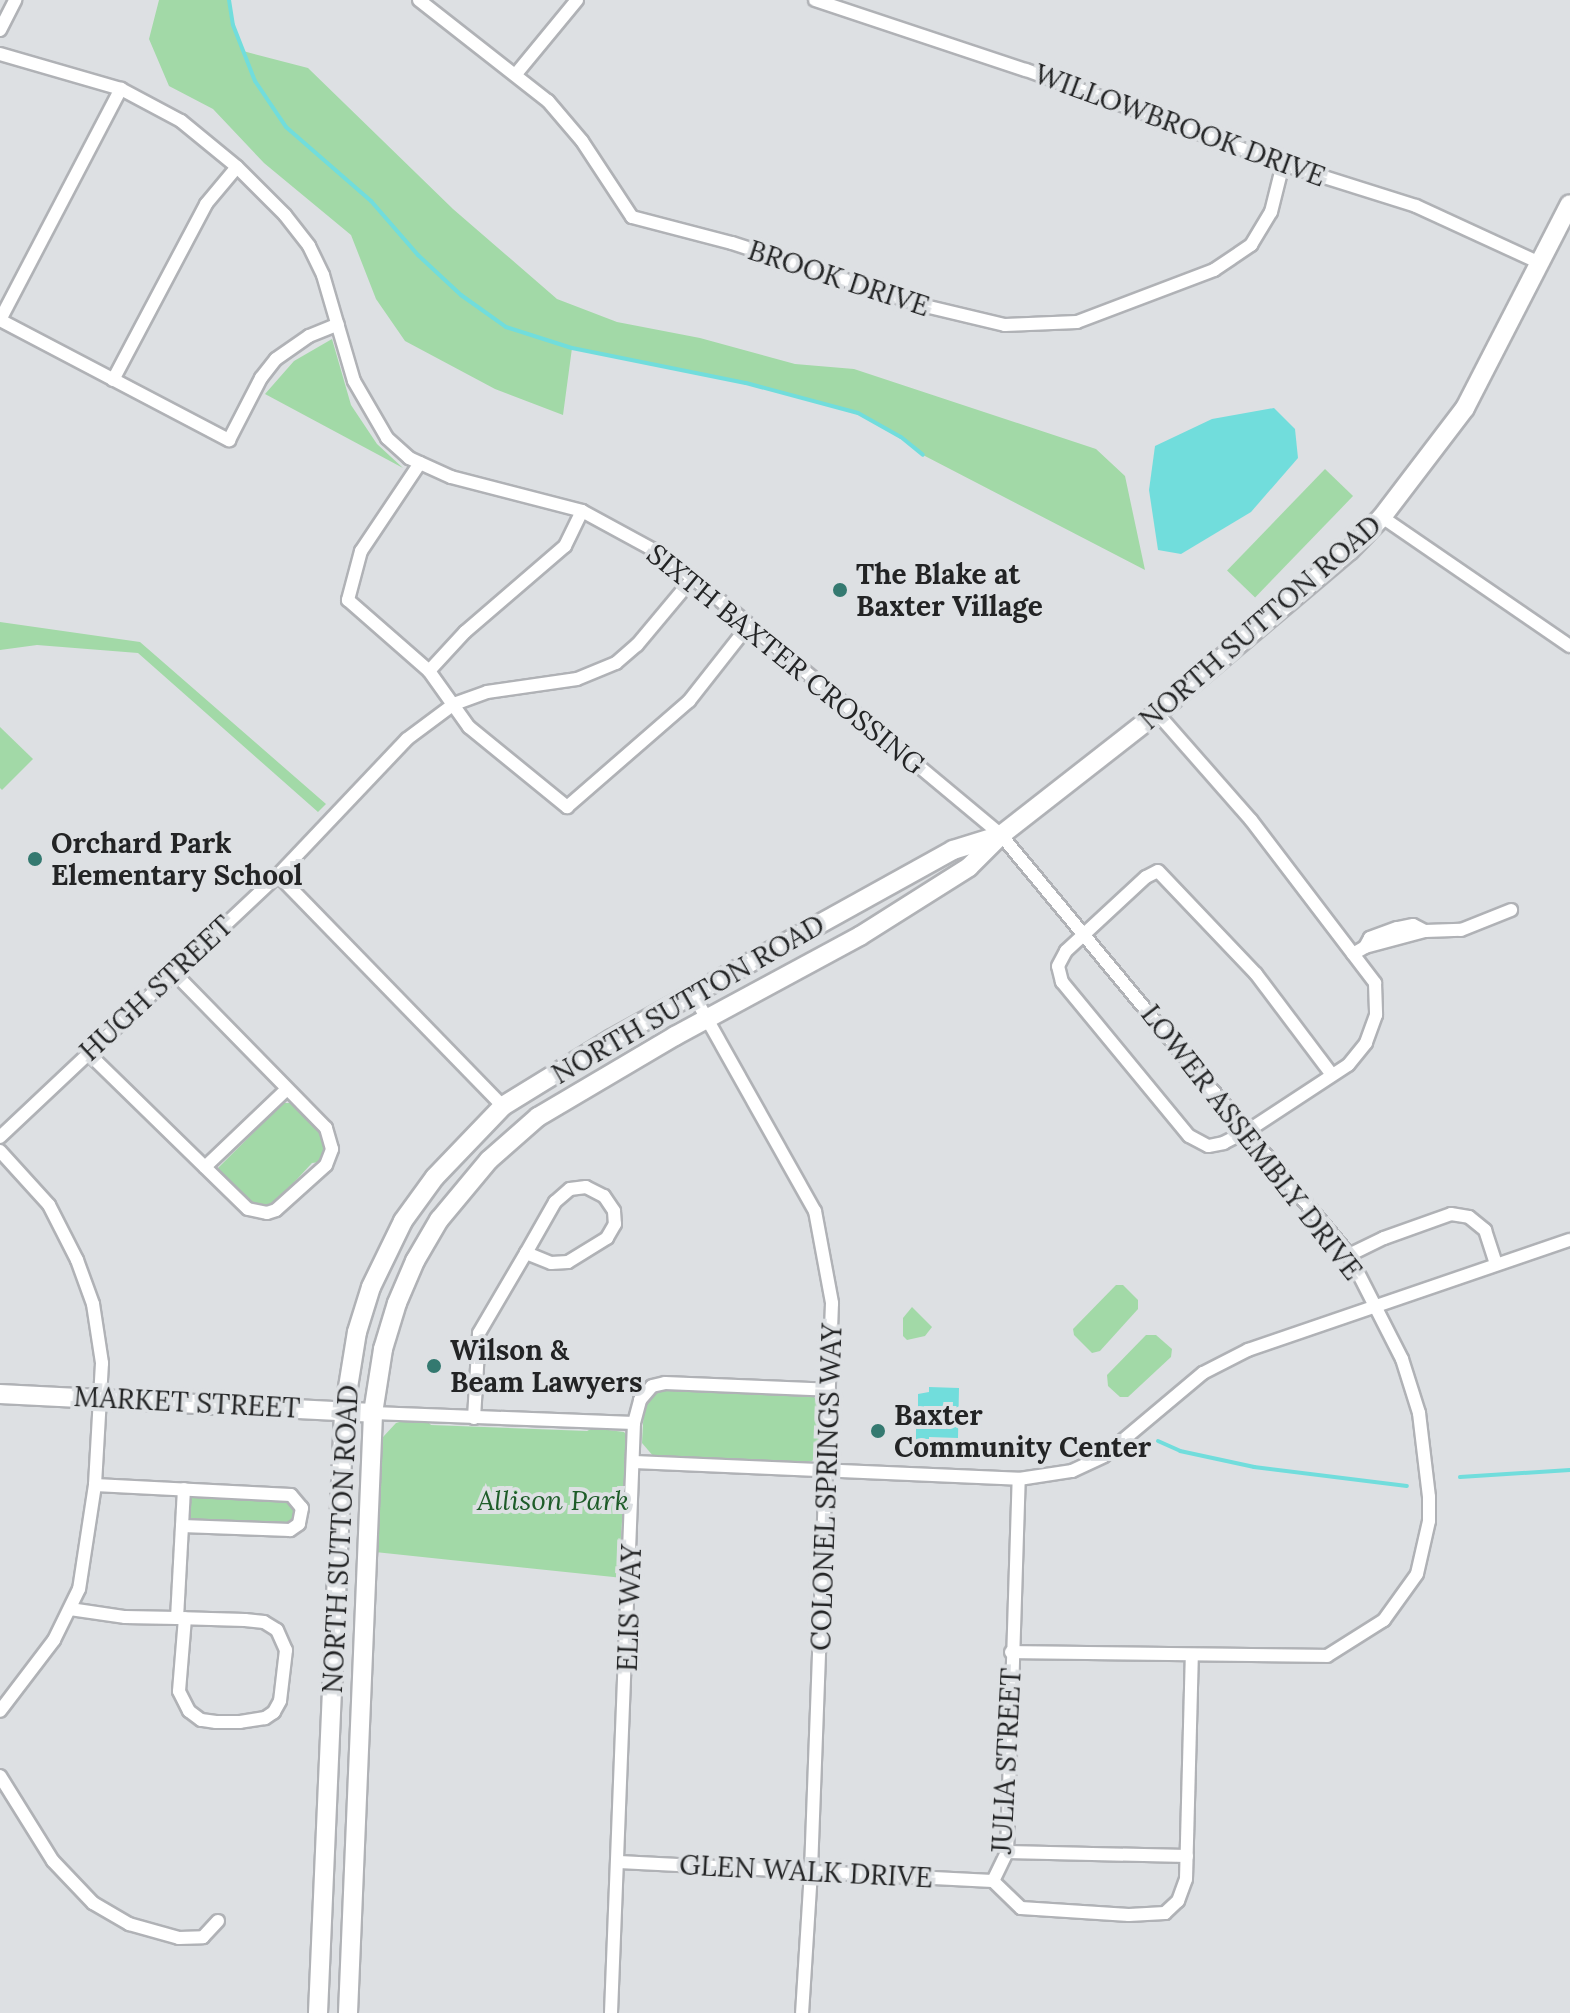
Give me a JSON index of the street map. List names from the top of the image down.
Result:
{
  "streets": {
    "main road": ["NORTH SUTTON ROAD", "MARKET STREET"],
    "street": [
      "WILLOWBROOK DRIVE",
      "BROOK DRIVE",
      "SIXTH BAXTER CROSSING",
      "HUGH STREET",
      "LOWER ASSEMBLY DRIVE",
      "COLONEL SPRINGS WAY",
      "ELIS WAY",
      "JULIA STREET",
      "GLEN WALK DRIVE"
    ]
  },
  "crossings": [
    ["WILLOWBROOK DRIVE", "BROOK DRIVE"],
    ["WILLOWBROOK DRIVE", "NORTH SUTTON ROAD"],
    ["NORTH SUTTON ROAD", "SIXTH BAXTER CROSSING"],
    ["NORTH SUTTON ROAD", "LOWER ASSEMBLY DRIVE"],
    ["NORTH SUTTON ROAD", "MARKET STREET"],
    ["NORTH SUTTON ROAD", "COLONEL SPRINGS WAY"],
    ["SIXTH BAXTER CROSSING", "HUGH STREET"],
    ["SIXTH BAXTER CROSSING", "LOWER ASSEMBLY DRIVE"],
    ["LOWER ASSEMBLY DRIVE", "JULIA STREET"],
    ["COLONEL SPRINGS WAY", "ELIS WAY"],
    ["COLONEL SPRINGS WAY", "GLEN WALK DRIVE"],
    ["ELIS WAY", "GLEN WALK DRIVE"],
    ["JULIA STREET", "GLEN WALK DRIVE"]
  ],
  "parks": ["Allison Park"],
  "places": [
    "The Blake at Baxter Village",
    "Orchard Park Elementary School",
    "Wilson & Beam Lawyers",
    "Baxter Community Center"
  ]
}
